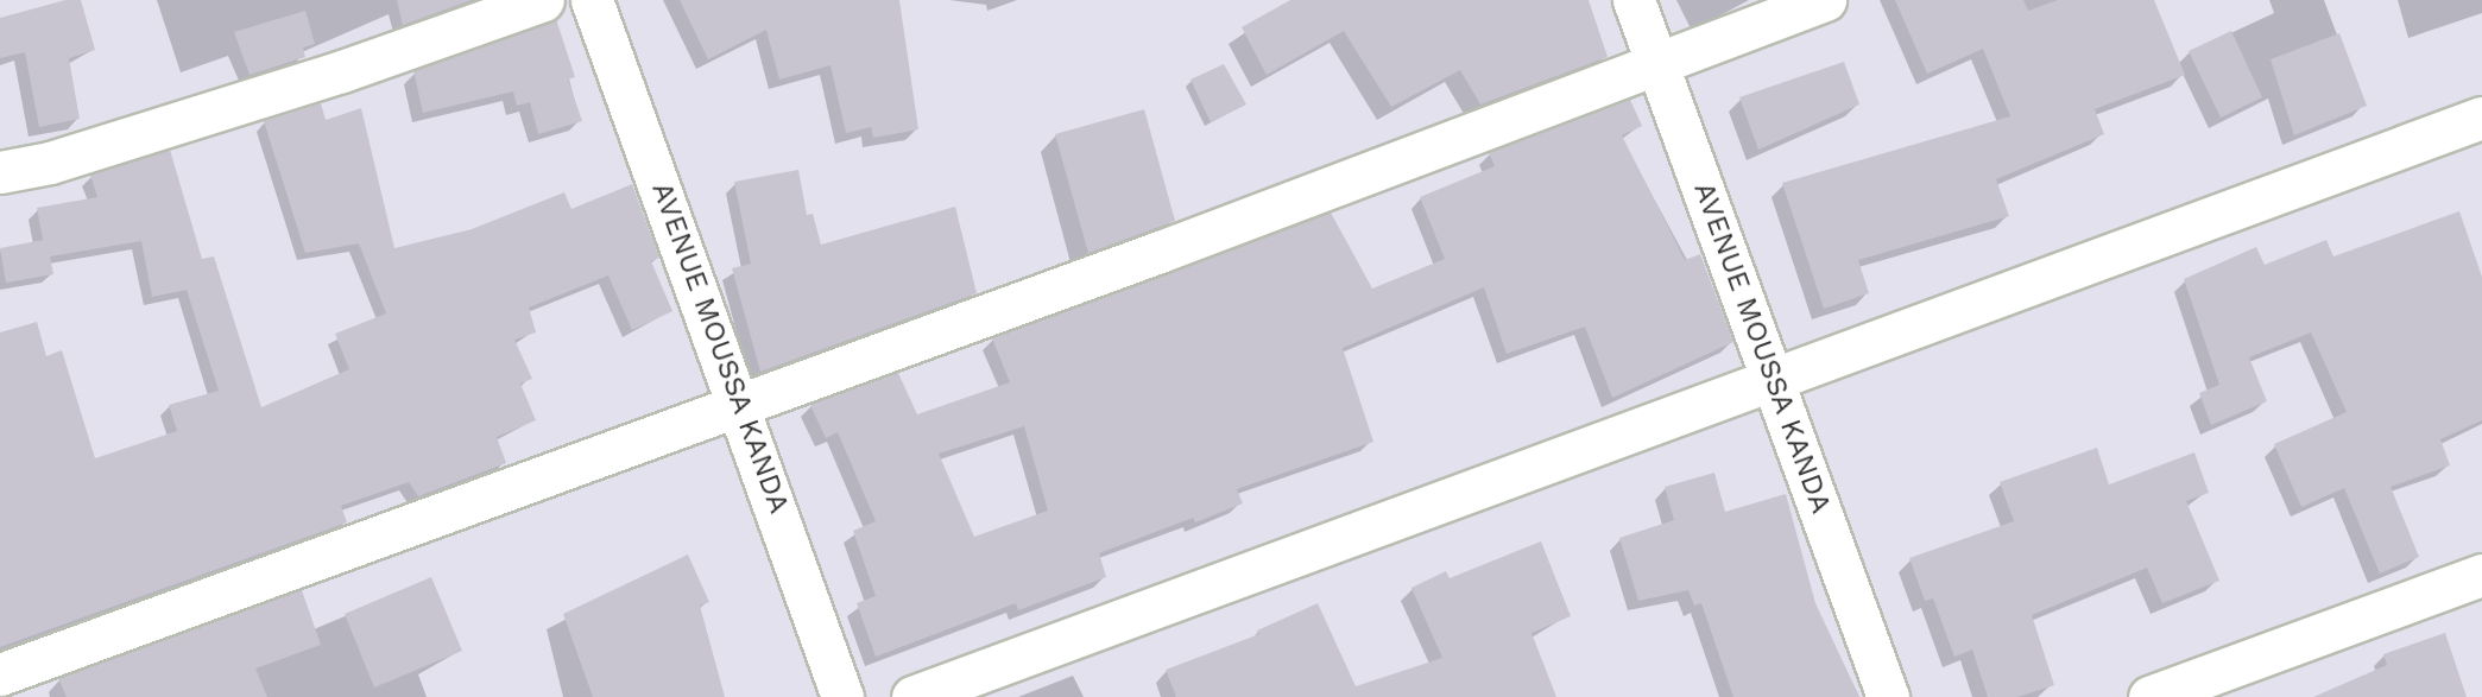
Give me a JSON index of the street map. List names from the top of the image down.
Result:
{
  "streets": {
    "street": ["AVENUE MOUSSA KANDA"]
  }
}
